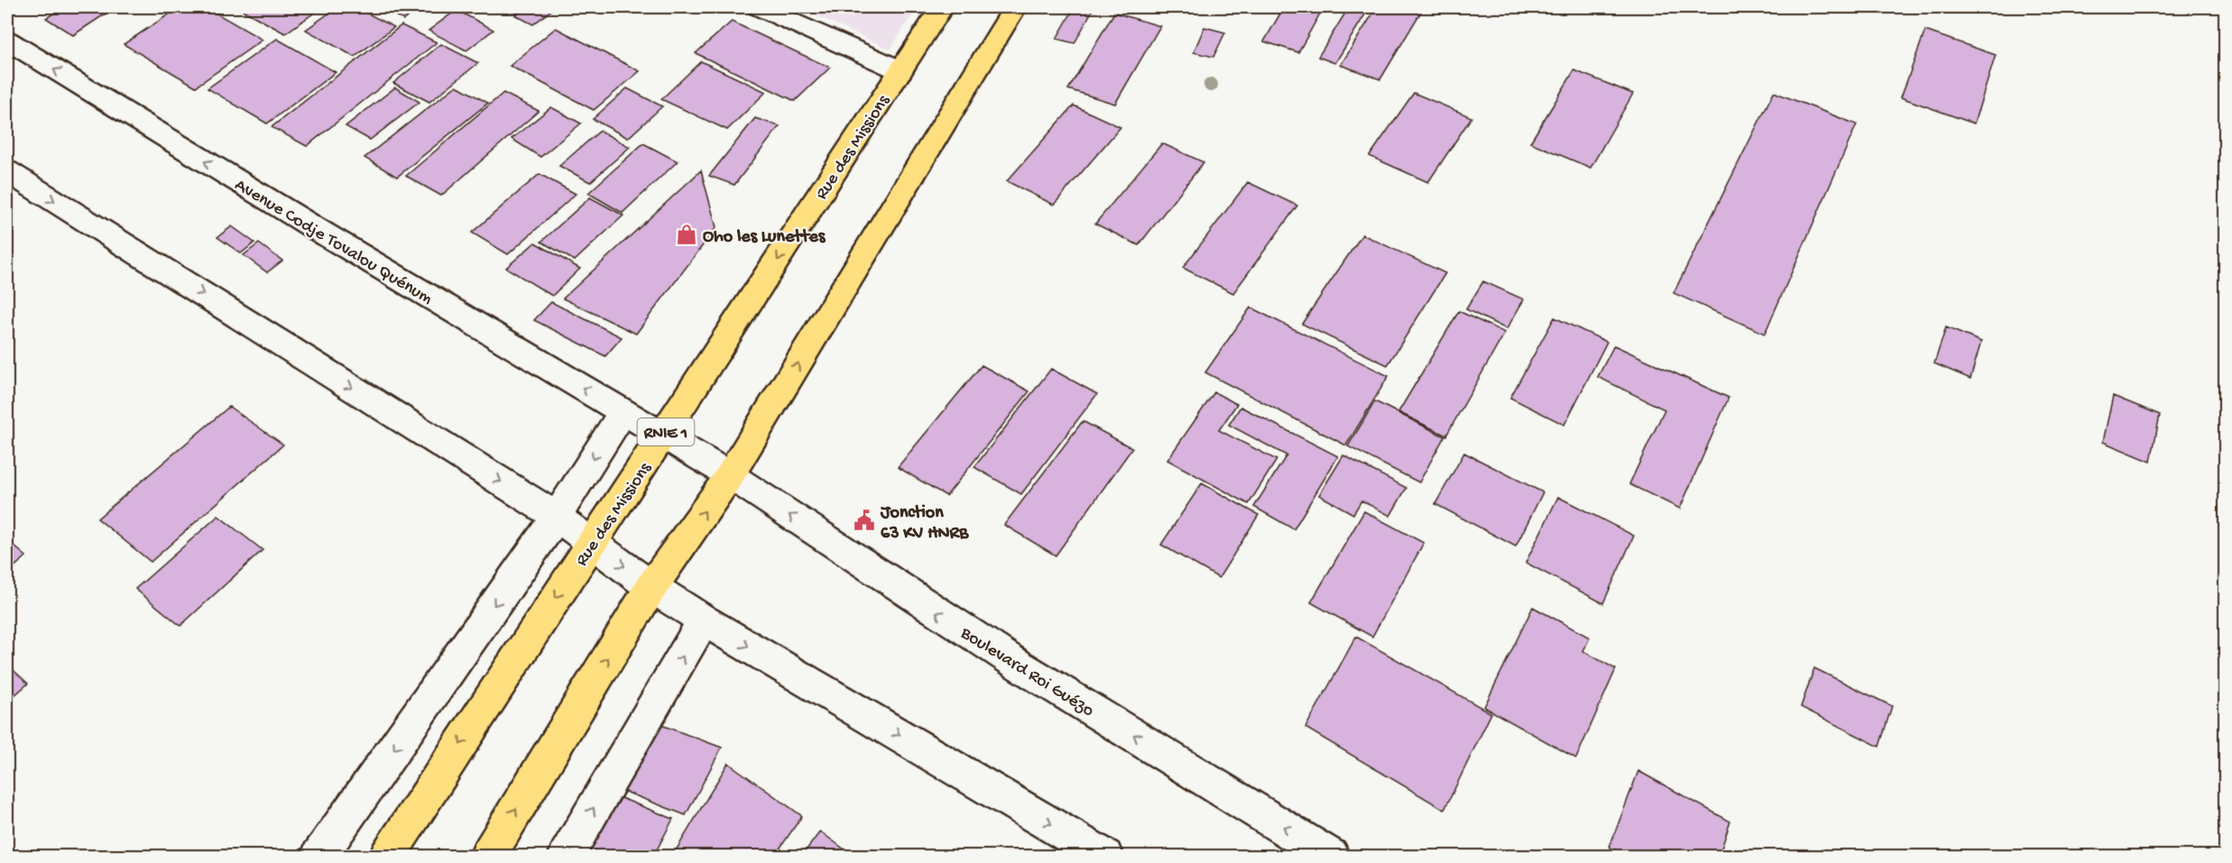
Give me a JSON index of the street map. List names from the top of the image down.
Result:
{
  "streets": {
    "highway": ["Rue des Missions", "RNIE 1"],
    "street": ["Avenue Codje Tovalou Quénum", "Boulevard Roi Guézo"]
  },
  "crossings": [
    ["Rue des Missions", "Avenue Codje Tovalou Quénum"],
    ["Rue des Missions", "Boulevard Roi Guézo"],
    ["Avenue Codje Tovalou Quénum", "Boulevard Roi Guézo"]
  ],
  "places": {
    "shop": ["Oho les Lunettes"],
    "public building": ["Jonction 63 KV HNRB"]
  }
}
